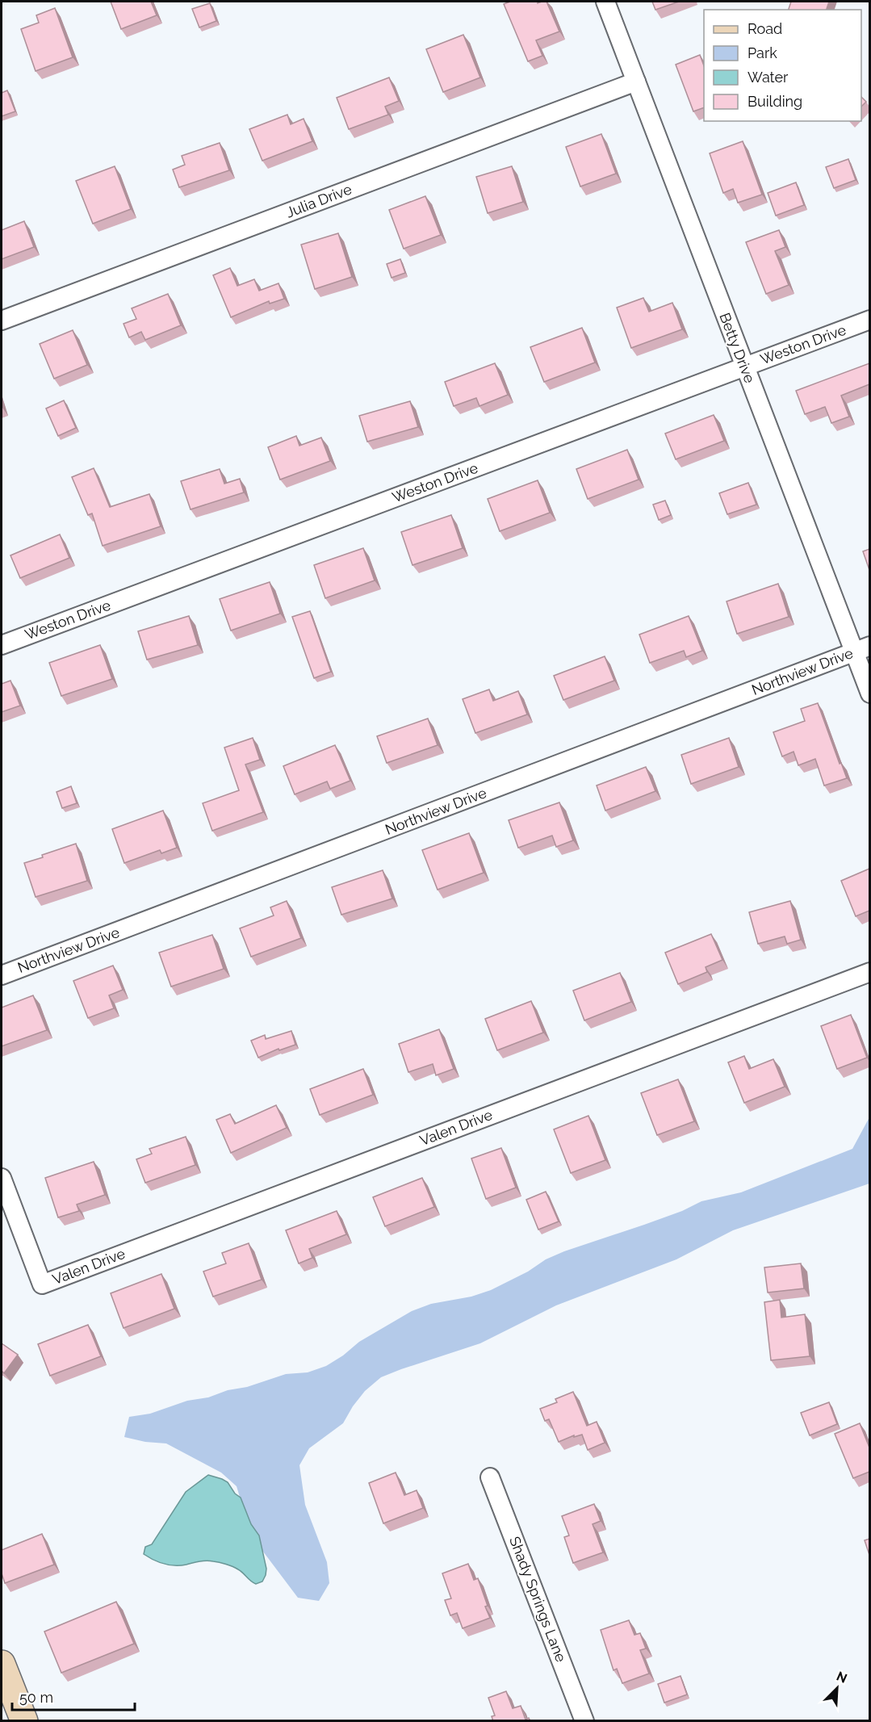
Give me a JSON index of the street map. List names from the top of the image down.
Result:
{
  "streets": {
    "street": [
      "Julia Drive",
      "Weston Drive",
      "Betty Drive",
      "Northview Drive",
      "Valen Drive",
      "Shady Springs Lane"
    ]
  },
  "crossings": [
    ["Julia Drive", "Betty Drive"],
    ["Weston Drive", "Betty Drive"],
    ["Betty Drive", "Northview Drive"]
  ],
  "legend": [
    "Road",
    "Park",
    "Water",
    "Building"
  ],
  "scale_bar": "50 m",
  "north": "top right"
}
